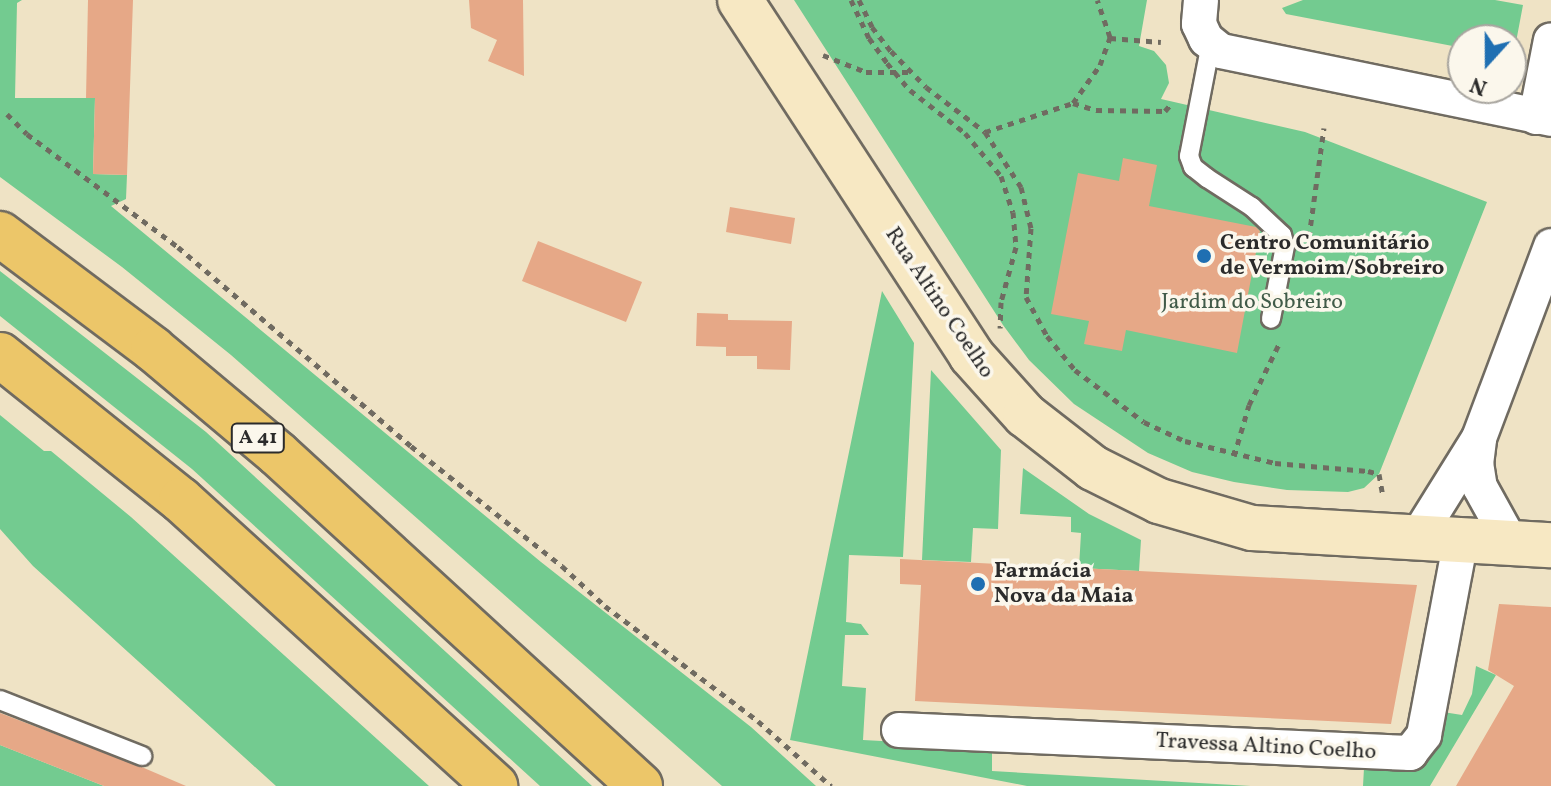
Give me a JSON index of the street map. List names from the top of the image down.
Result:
{
  "streets": {
    "highway": ["A 41"],
    "main road": ["Rua Altino Coelho"],
    "street": ["Travessa Altino Coelho"]
  },
  "crossings": [
    ["Rua Altino Coelho", "Travessa Altino Coelho"]
  ],
  "parks": ["Jardim do Sobreiro"],
  "places": ["Centro Comunitário de Vermoim/Sobreiro", "Farmácia Nova da Maia"],
  "north": "bottom"
}
